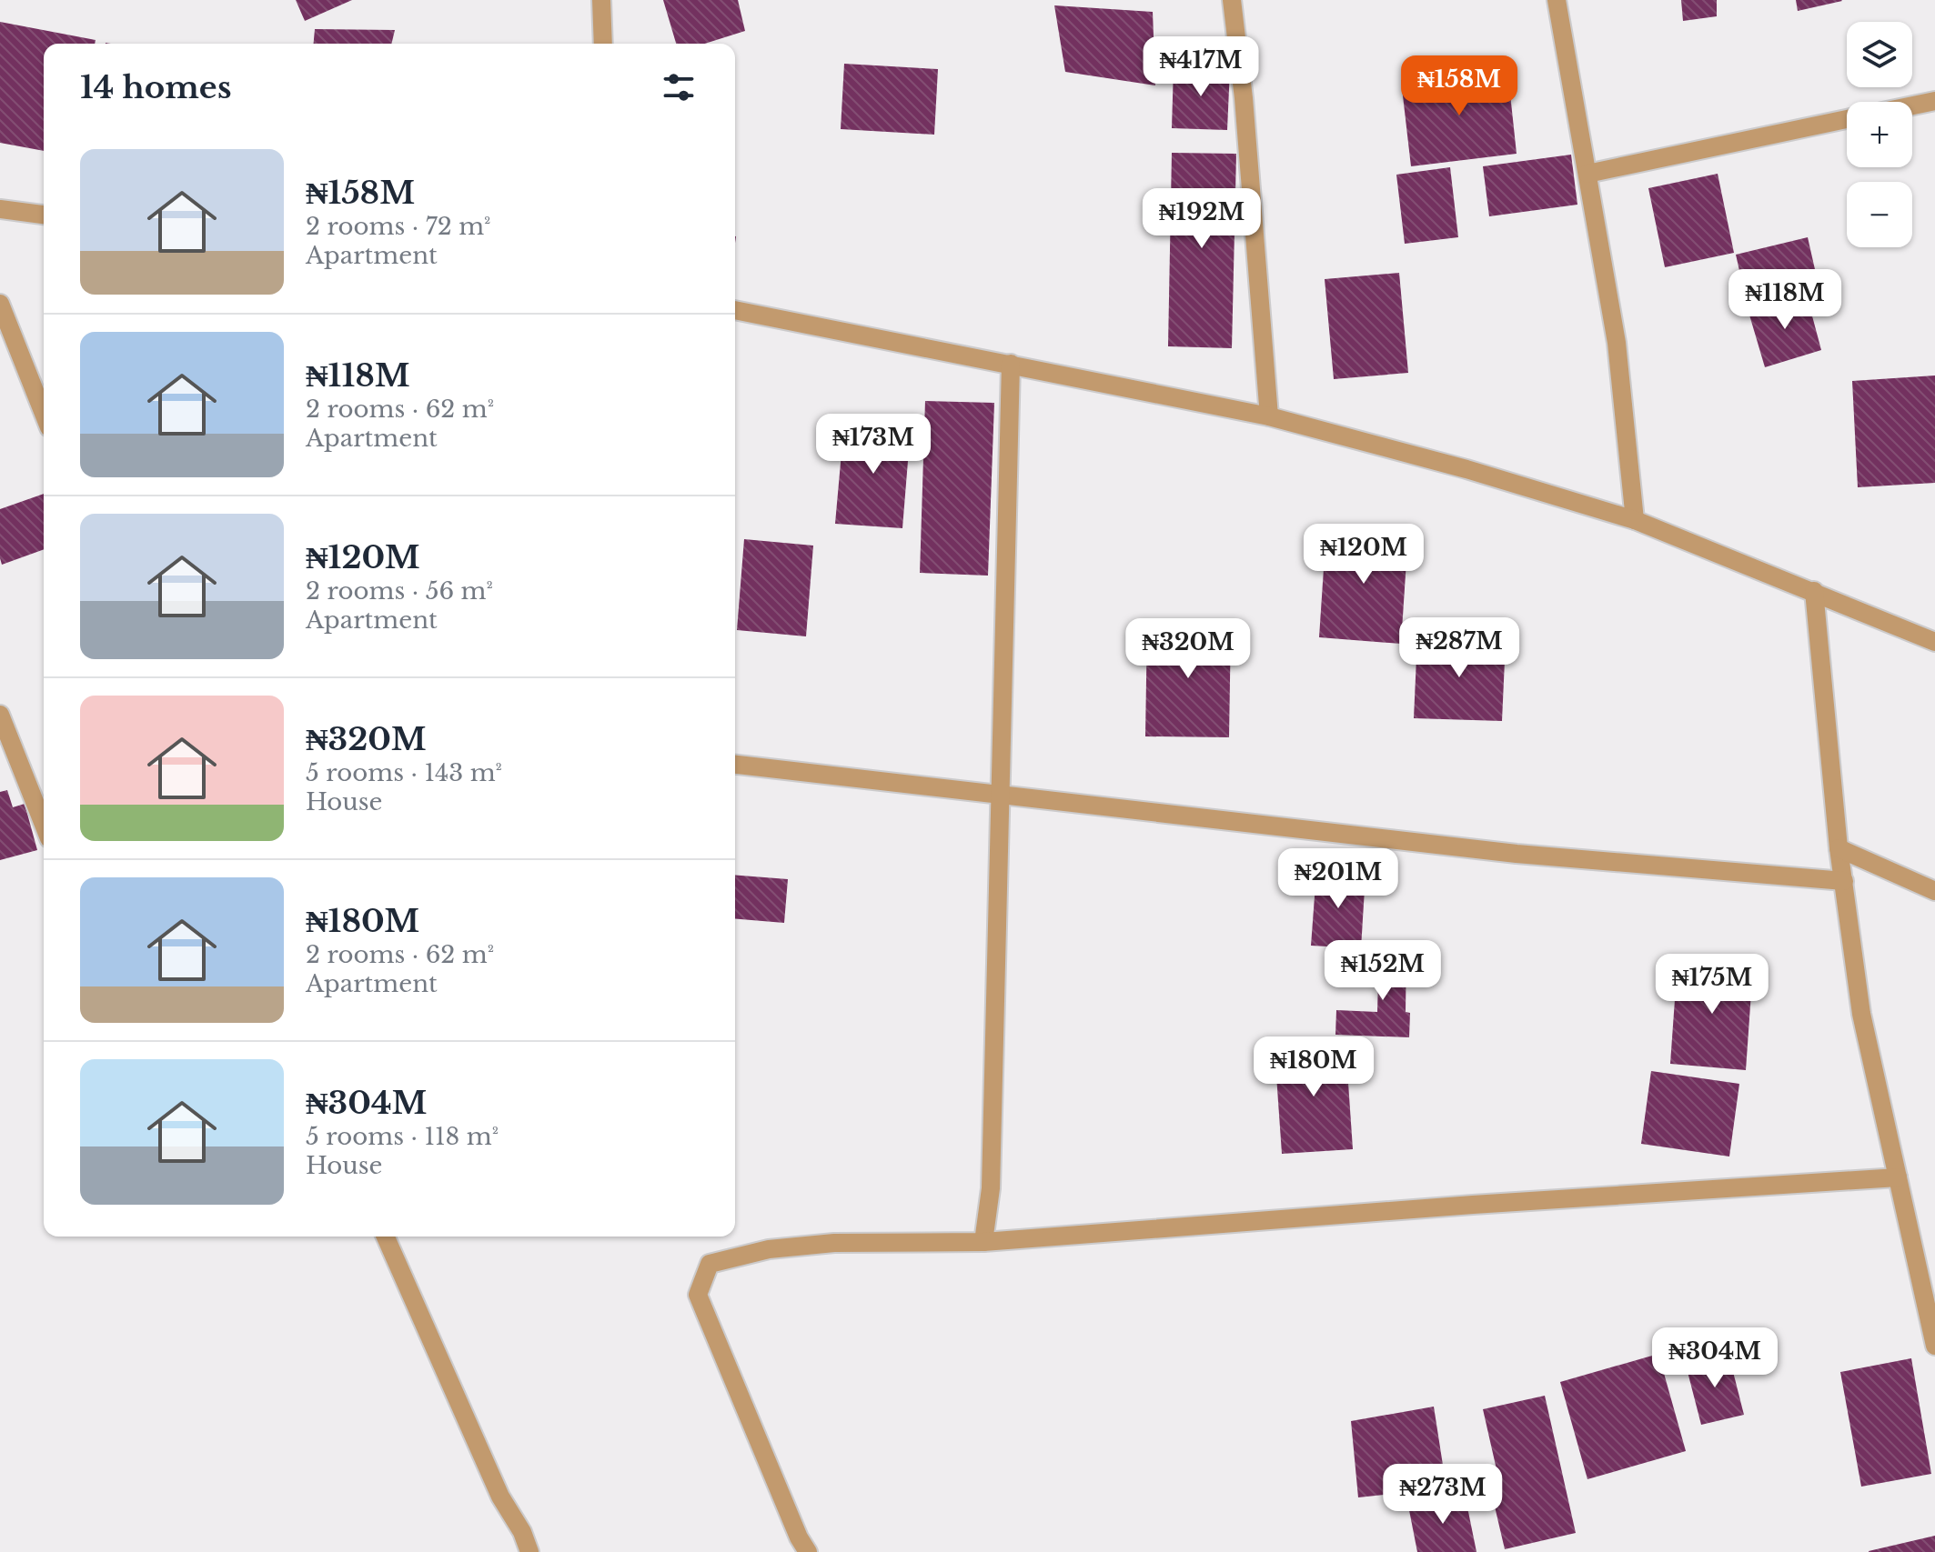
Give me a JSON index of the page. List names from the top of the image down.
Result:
{
  "page": {
    "map_buttons": ["+", "−"],
    "price": [
      "₦417M",
      "₦158M",
      "₦192M",
      "₦118M",
      "₦173M",
      "₦120M",
      "₦287M",
      "₦320M",
      "₦201M",
      "₦152M",
      "₦175M",
      "₦180M",
      "₦304M",
      "₦273M"
    ],
    "heading": "14 homes",
    "list": [
      {
        "name": "₦158M",
        "note": "2 rooms · 72 m² · Apartment"
      },
      {
        "name": "₦118M",
        "note": "2 rooms · 62 m² · Apartment"
      },
      {
        "name": "₦120M",
        "note": "2 rooms · 56 m² · Apartment"
      },
      {
        "name": "₦320M",
        "note": "5 rooms · 143 m² · House"
      },
      {
        "name": "₦180M",
        "note": "2 rooms · 62 m² · Apartment"
      },
      {
        "name": "₦304M",
        "note": "5 rooms · 118 m² · House"
      }
    ]
  }
}
